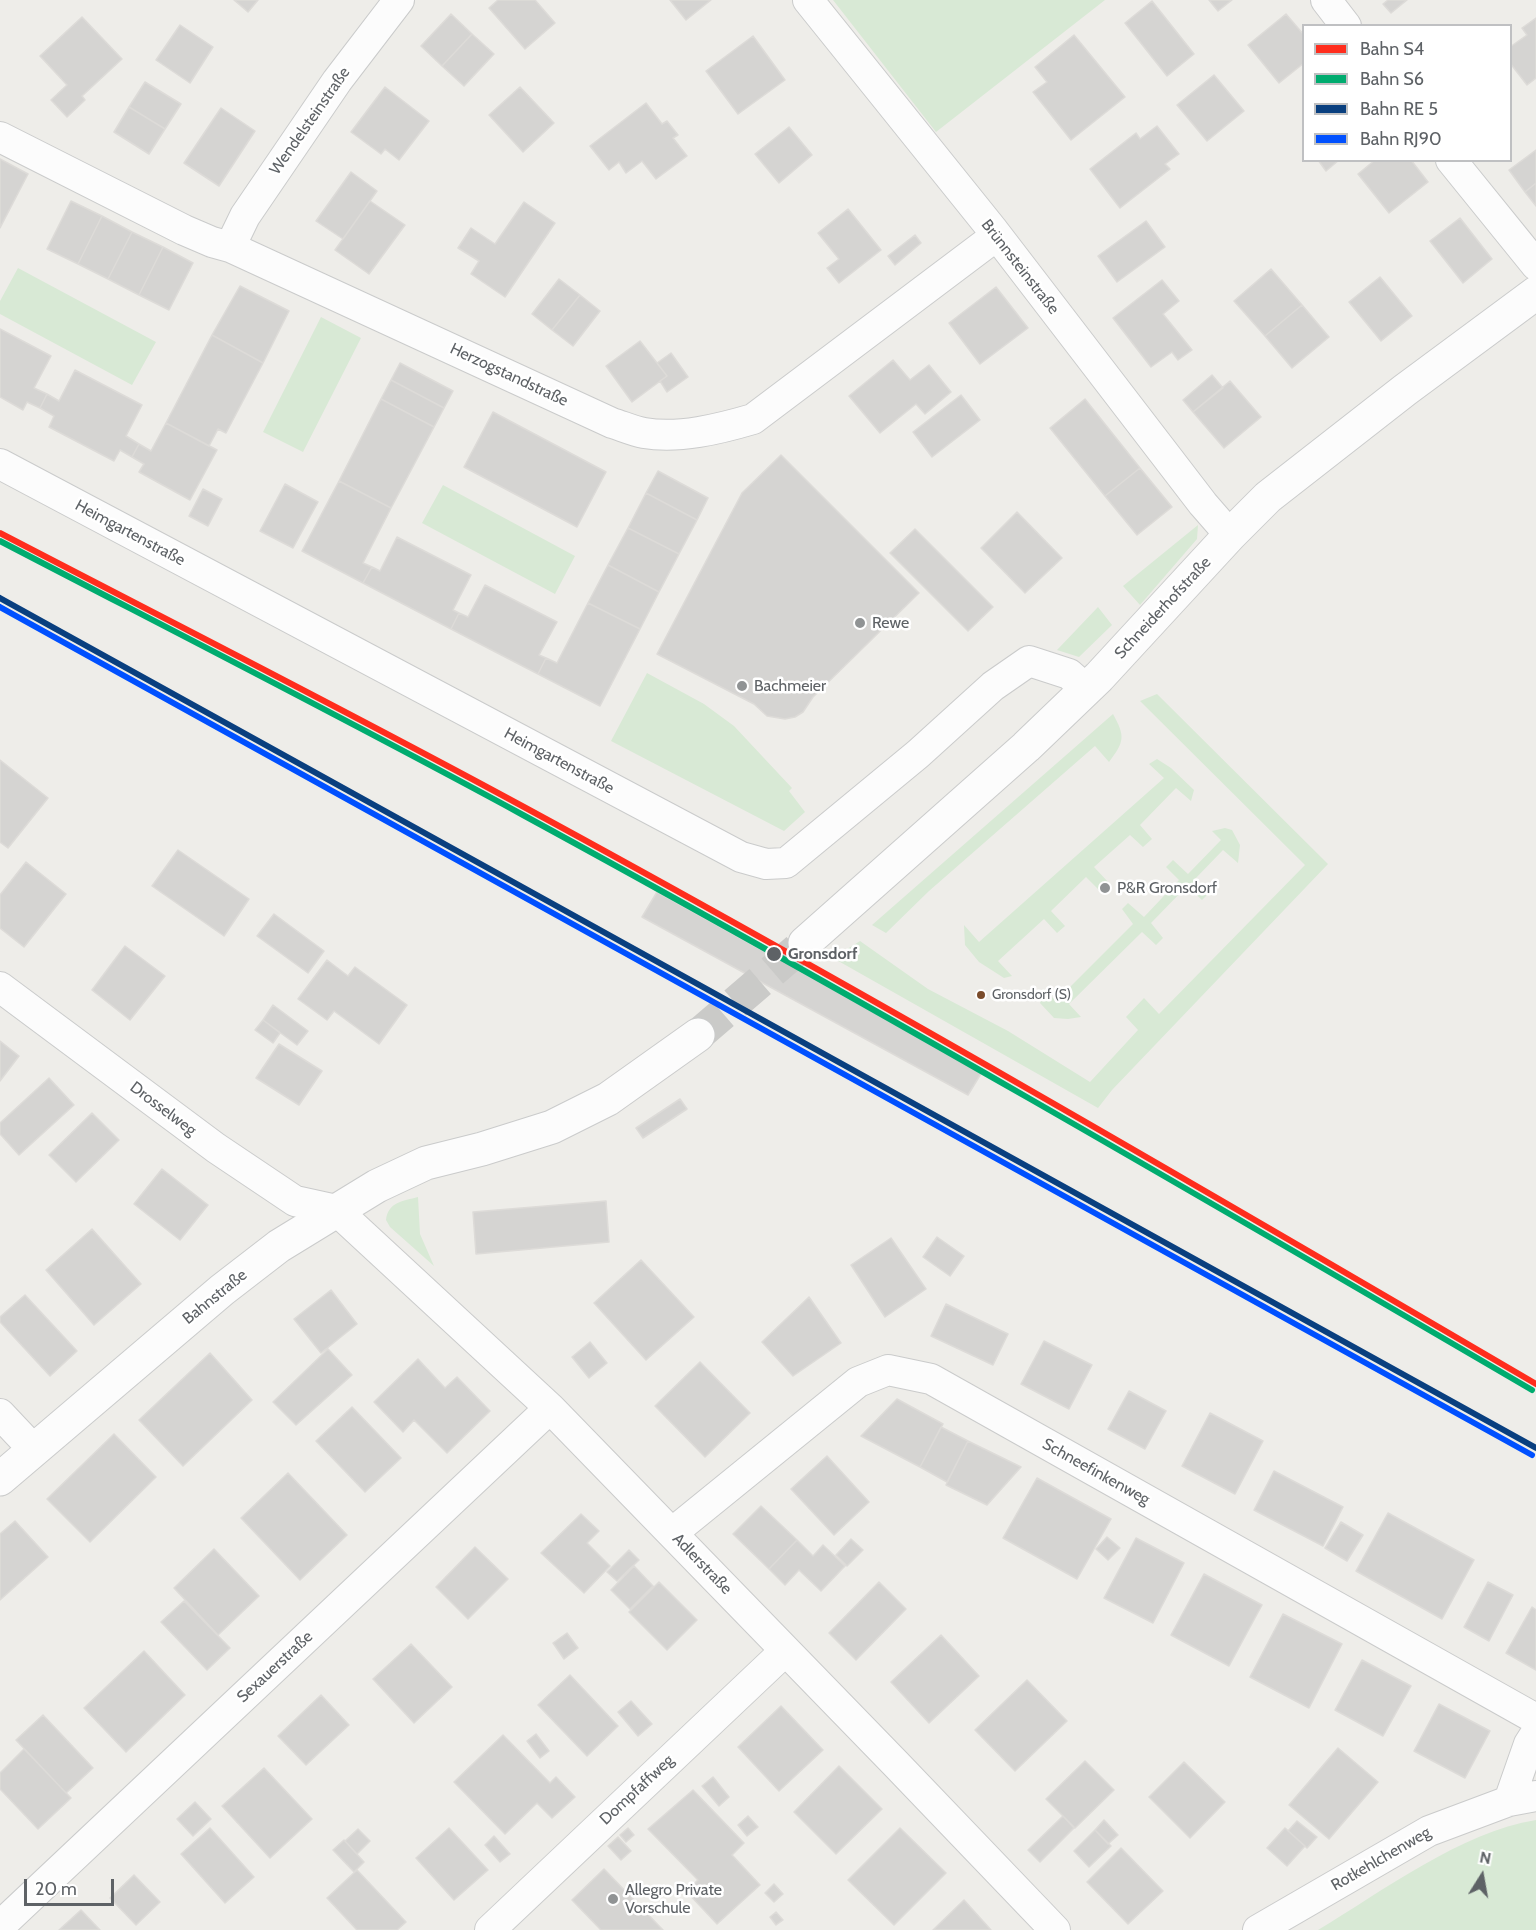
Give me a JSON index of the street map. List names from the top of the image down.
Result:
{
  "streets": {
    "street": [
      "Wendelsteinstraße",
      "Brünnsteinstraße",
      "Herzogstandstraße",
      "Heimgartenstraße",
      "Schneiderhofstraße",
      "Drosselweg",
      "Bahnstraße",
      "Schneefinkenweg",
      "Adlerstraße",
      "Sexauerstraße",
      "Dompfaffweg",
      "Rotkehlchenweg"
    ]
  },
  "crossings": [
    ["Wendelsteinstraße", "Herzogstandstraße"],
    ["Brünnsteinstraße", "Herzogstandstraße"],
    ["Brünnsteinstraße", "Schneiderhofstraße"],
    ["Heimgartenstraße", "Schneiderhofstraße"],
    ["Drosselweg", "Bahnstraße"],
    ["Drosselweg", "Adlerstraße"],
    ["Bahnstraße", "Adlerstraße"],
    ["Schneefinkenweg", "Adlerstraße"],
    ["Adlerstraße", "Sexauerstraße"],
    ["Adlerstraße", "Dompfaffweg"]
  ],
  "places": [
    "Rewe",
    "Bachmeier",
    "P&R Gronsdorf",
    "Gronsdorf",
    "Gronsdorf (S)",
    "Allegro Private Vorschule"
  ],
  "lines": ["rail line S4", "rail line S6", "rail line RJ90"],
  "legend": [
    "Bahn S4",
    "Bahn S6",
    "Bahn RE 5",
    "Bahn RJ90"
  ],
  "scale_bar": "20 m",
  "north": "top"
}
